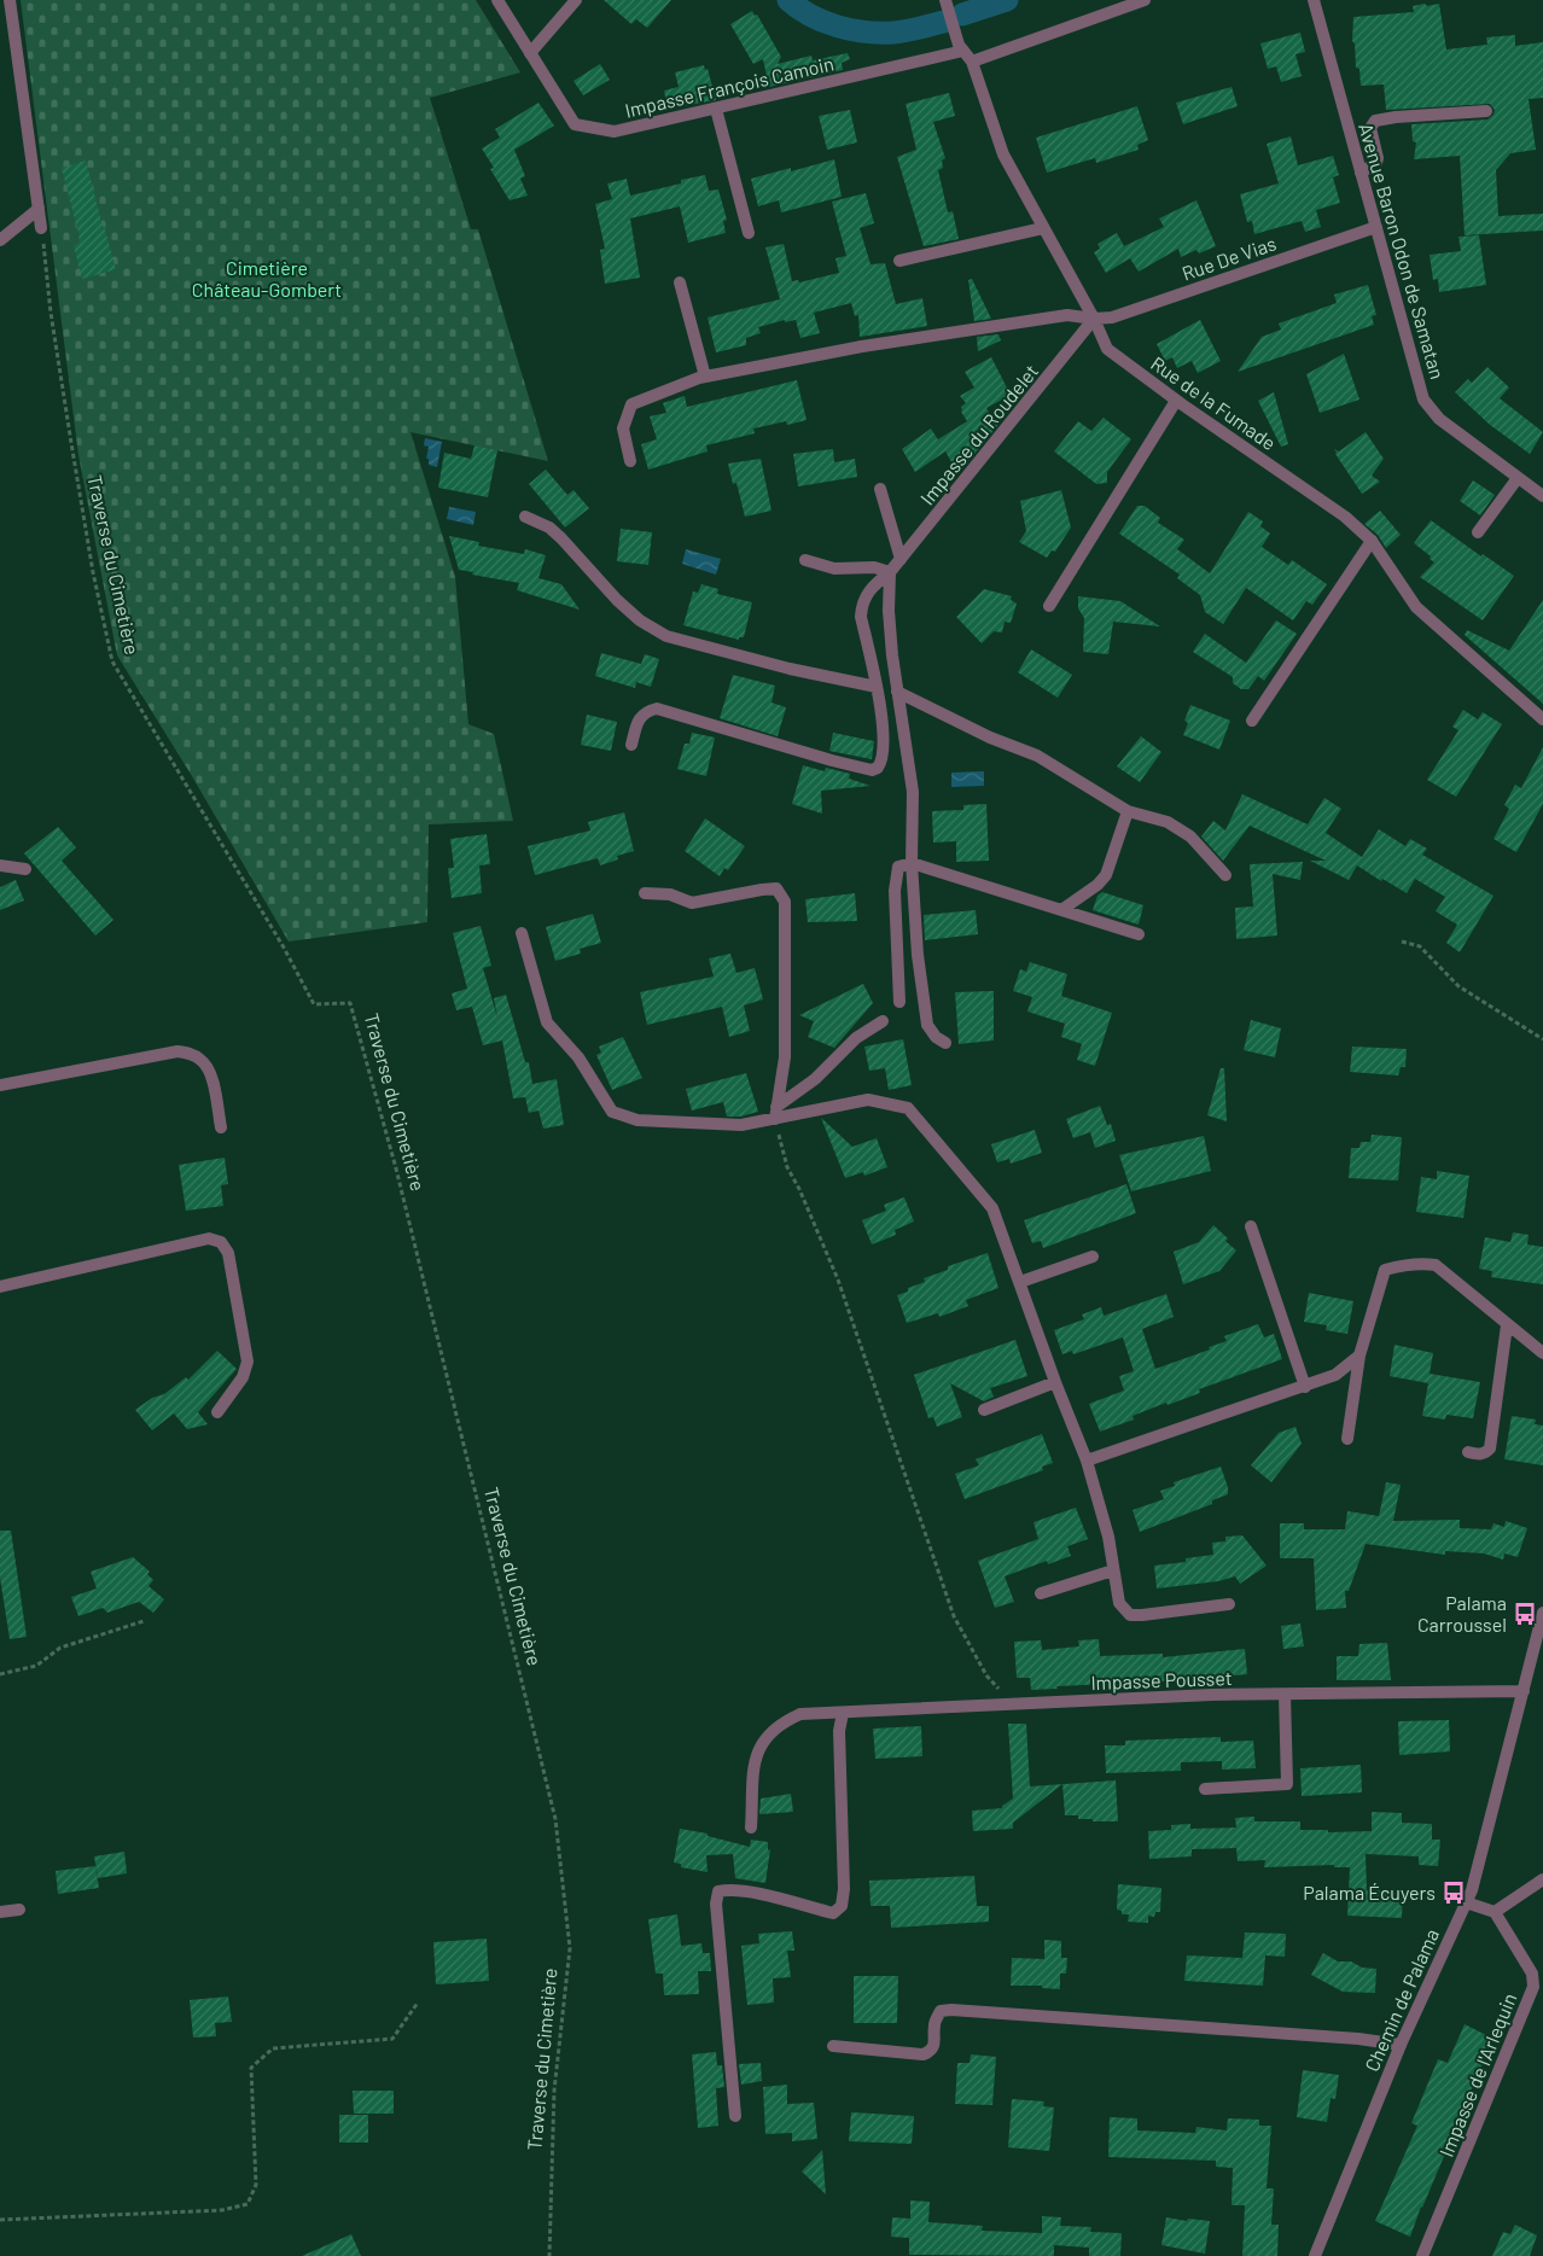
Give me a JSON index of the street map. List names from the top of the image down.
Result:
{
  "streets": {
    "street": [
      "Impasse François Camoin",
      "Avenue Baron Odon de Samatan",
      "Rue De Vias",
      "Rue de la Fumade",
      "Impasse du Roudelet",
      "Impasse Pousset",
      "Chemin de Palama",
      "Impasse de l'Arlequin"
    ],
    "path": ["Traverse du Cimetière"]
  },
  "crossings": [
    ["Impasse François Camoin", "Rue de la Fumade"],
    ["Avenue Baron Odon de Samatan", "Rue De Vias"],
    ["Rue De Vias", "Rue de la Fumade"],
    ["Rue De Vias", "Impasse du Roudelet"],
    ["Rue de la Fumade", "Impasse du Roudelet"],
    ["Impasse Pousset", "Chemin de Palama"]
  ],
  "parks": ["Cimetière Château-Gombert"],
  "places": {
    "bus stop": ["Palama Carroussel", "Palama Écuyers"]
  }
}
